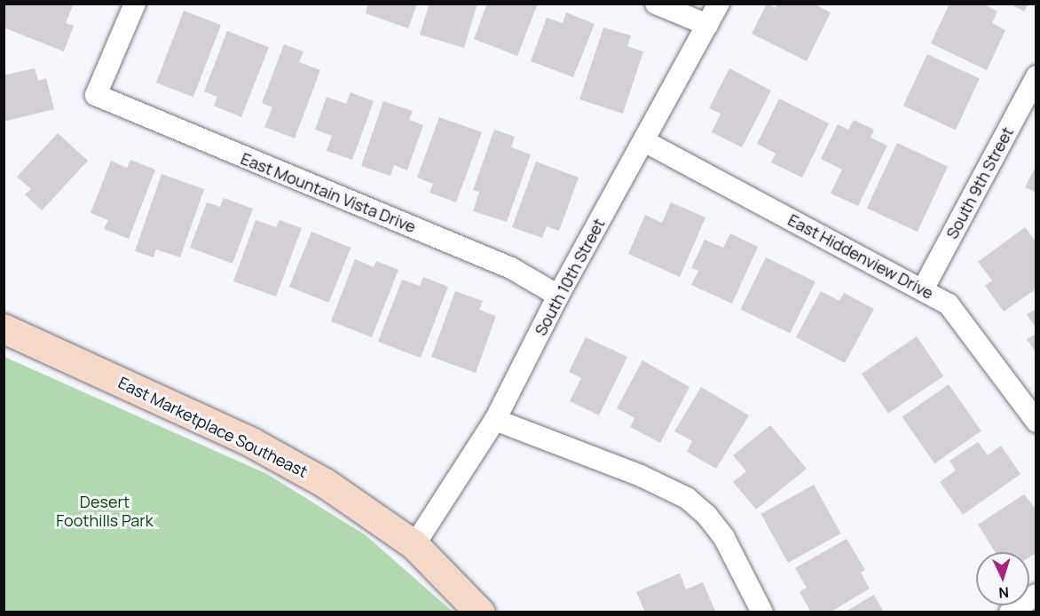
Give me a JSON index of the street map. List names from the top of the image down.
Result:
{
  "streets": {
    "street": [
      "South 9th Street",
      "East Mountain Vista Drive",
      "East Hiddenview Drive",
      "South 10th Street",
      "East Marketplace Southeast"
    ]
  },
  "crossings": [
    ["South 9th Street", "East Hiddenview Drive"],
    ["East Mountain Vista Drive", "South 10th Street"],
    ["East Hiddenview Drive", "South 10th Street"],
    ["South 10th Street", "East Marketplace Southeast"]
  ],
  "parks": ["Desert Foothills Park"],
  "north": "bottom"
}
